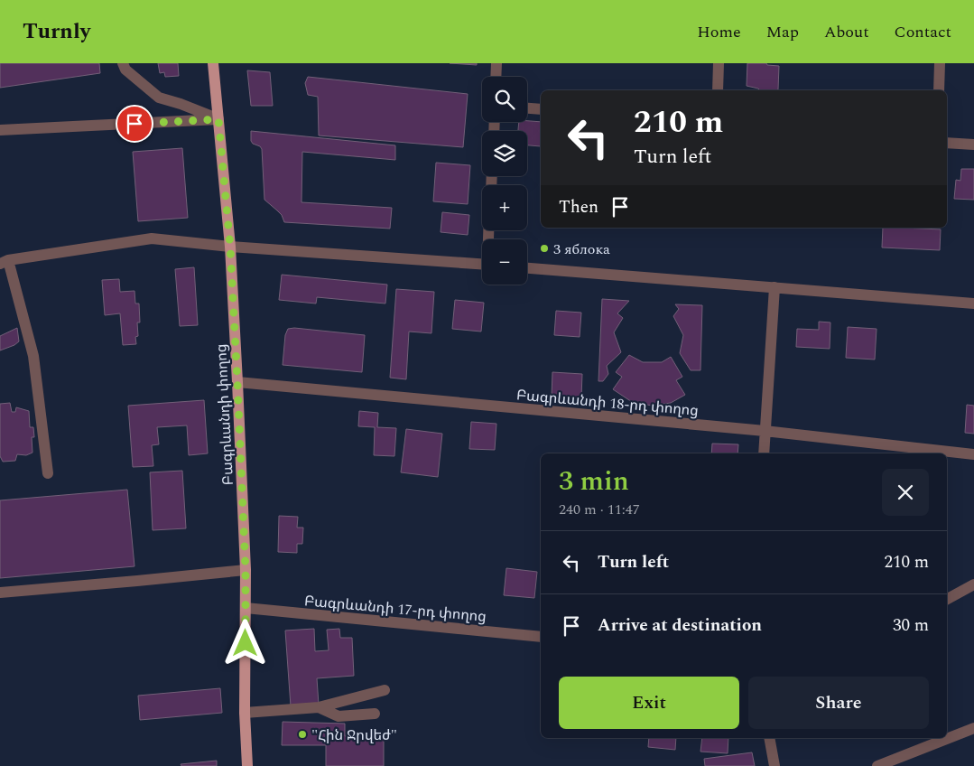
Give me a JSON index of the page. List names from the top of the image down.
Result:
{
  "streets": {
    "main road": ["Բագրևանդի փողոց"],
    "street": ["Բագրևանդի 18-րդ փողոց", "Բագրևանդի 17-րդ փողոց"]
  },
  "crossings": [
    ["Բագրևանդի 18-րդ փողոց", "Բագրևանդի փողոց"],
    ["Բագրևանդի փողոց", "Բագրևանդի 17-րդ փողոց"]
  ],
  "places": ["3 яблока", "\"Հին Ջրվեժ\""],
  "page": {
    "header": "Turnly",
    "nav": [
      "Home",
      "Map",
      "About",
      "Contact"
    ],
    "map_buttons": ["+", "−"],
    "turn": ["210 m", "Turn left"],
    "then": "Then",
    "heading": ["3 min", "240 m · 11:47"],
    "list": [
      {
        "name": "Turn left",
        "value": "210 m"
      },
      {
        "name": "Arrive at destination",
        "value": "30 m"
      }
    ],
    "buttons": ["Exit", "Share"]
  }
}
